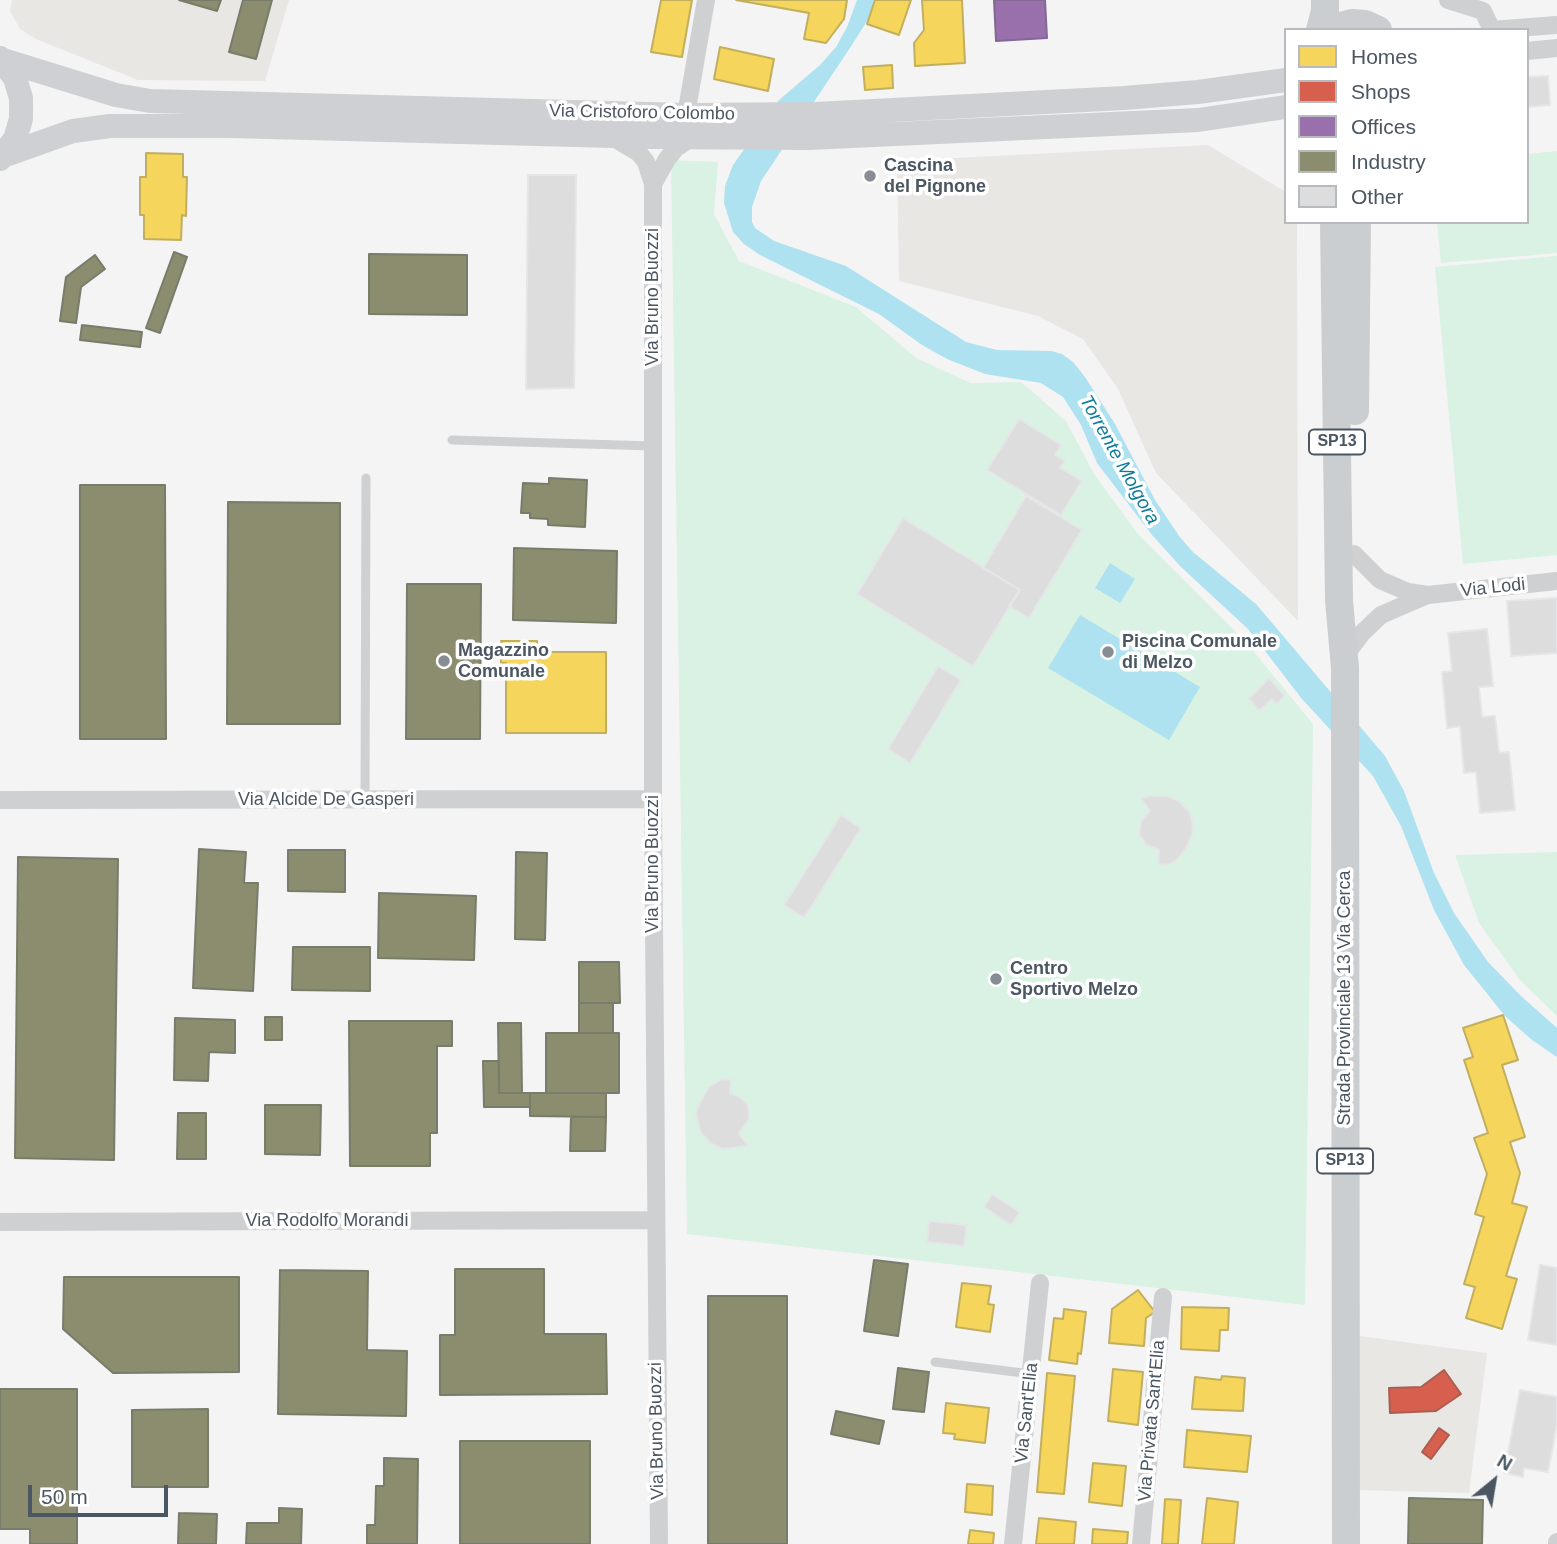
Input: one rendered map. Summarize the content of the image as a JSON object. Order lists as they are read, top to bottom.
{
  "streets": {
    "main road": ["SP13", "Strada Provinciale 13 Via Cerca"],
    "street": [
      "Via Cristoforo Colombo",
      "Via Bruno Buozzi",
      "Via Lodi",
      "Via Alcide De Gasperi",
      "Via Rodolfo Morandi",
      "Via Sant'Elia",
      "Via Privata Sant'Elia"
    ]
  },
  "crossings": [
    ["Via Cristoforo Colombo", "Via Bruno Buozzi"],
    ["Via Bruno Buozzi", "Via Alcide De Gasperi"],
    ["Via Bruno Buozzi", "Via Rodolfo Morandi"],
    ["Via Lodi", "Strada Provinciale 13 Via Cerca"]
  ],
  "water": ["Torrente Molgora"],
  "places": [
    "Cascina del Pignone",
    "Piscina Comunale di Melzo",
    "Magazzino Comunale",
    "Centro Sportivo Melzo"
  ],
  "legend": [
    "Homes",
    "Shops",
    "Offices",
    "Industry",
    "Other"
  ],
  "scale_bar": "50 m",
  "north": "top right"
}
